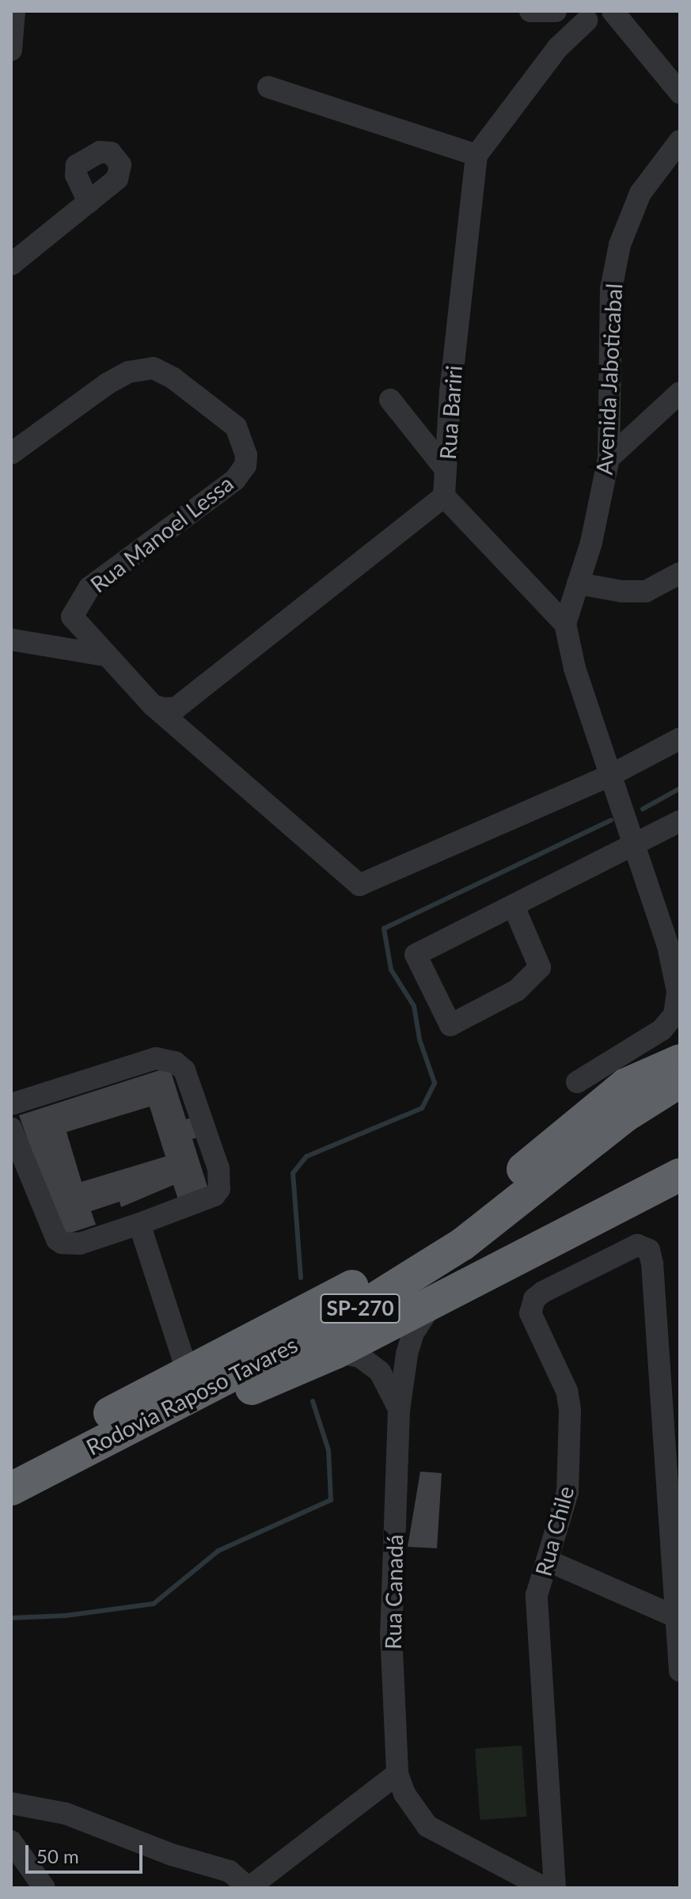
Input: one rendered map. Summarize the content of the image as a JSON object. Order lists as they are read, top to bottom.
{
  "streets": {
    "highway": ["SP-270", "Rodovia Raposo Tavares"],
    "street": [
      "Avenida Jaboticabal",
      "Rua Bariri",
      "Rua Manoel Lessa",
      "Rua Chile",
      "Rua Canadá"
    ]
  },
  "crossings": [
    ["Avenida Jaboticabal", "Rua Manoel Lessa"]
  ],
  "scale_bar": "50 m"
}
